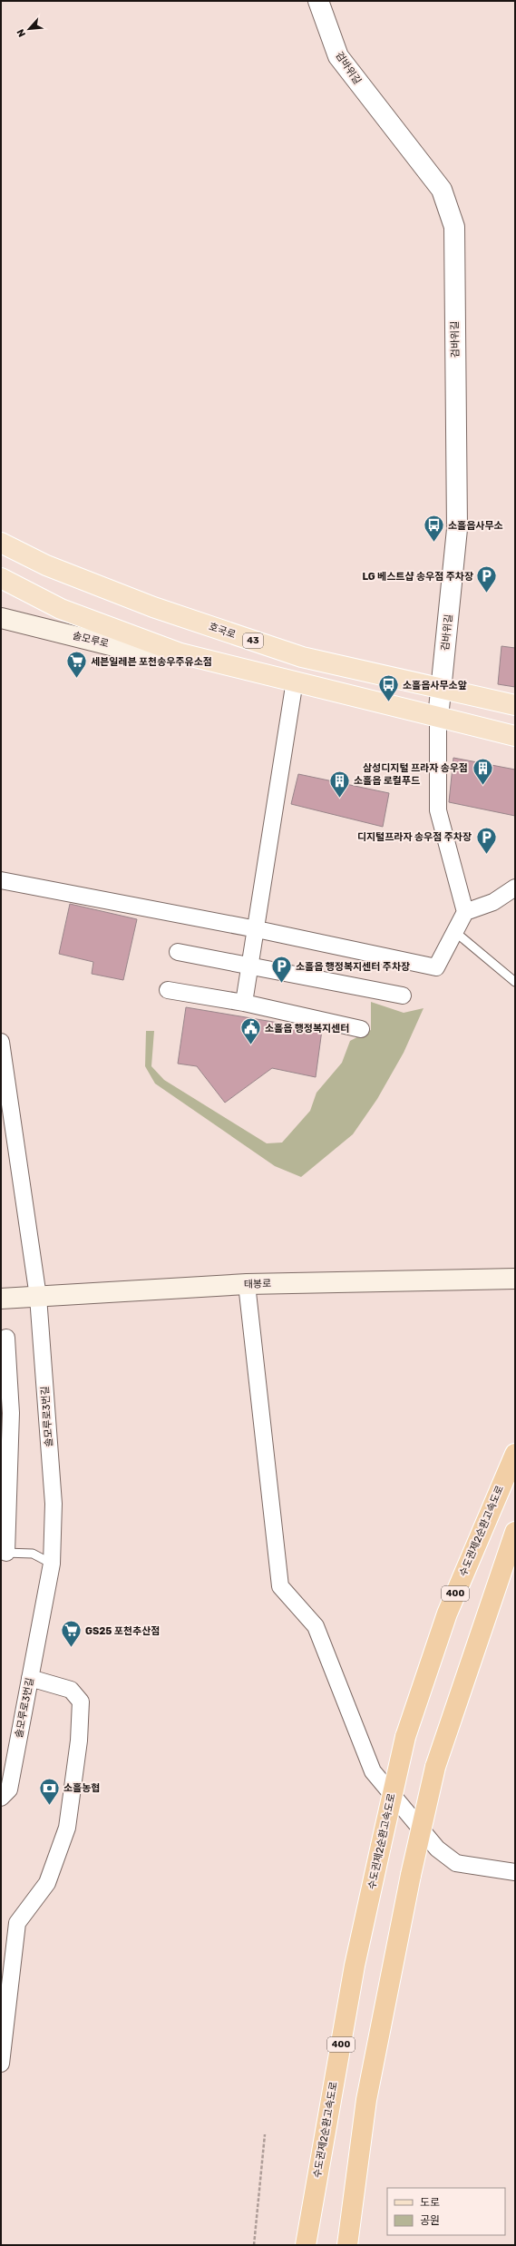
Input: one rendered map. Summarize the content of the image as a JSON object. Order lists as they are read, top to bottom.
{
  "streets": {
    "highway": ["수도권제2순환고속도로", "400"],
    "main road": [
      "호국로",
      "솔모루로",
      "43",
      "태봉로"
    ],
    "street": ["검바위길", "솔모루로3번길"]
  },
  "crossings": [
    ["검바위길", "호국로"],
    ["태봉로", "솔모루로3번길"]
  ],
  "places": {
    "bus stop": ["소흘읍사무소", "소흘읍사무소앞"],
    "parking": ["LG 베스트샵 송우점 주차장", "디지털프라자 송우점 주차장", "소흘읍 행정복지센터 주차장"],
    "supermarket": ["세븐일레븐 포천송우주유소점", "GS25 포천추산점"],
    "building": ["삼성디지털 프라자 송우점", "소흘읍 로컬푸드"],
    "public building": ["소흘읍 행정복지센터"],
    "bank": ["소흘농협"]
  },
  "legend": ["도로", "공원"],
  "north": "bottom left"
}
